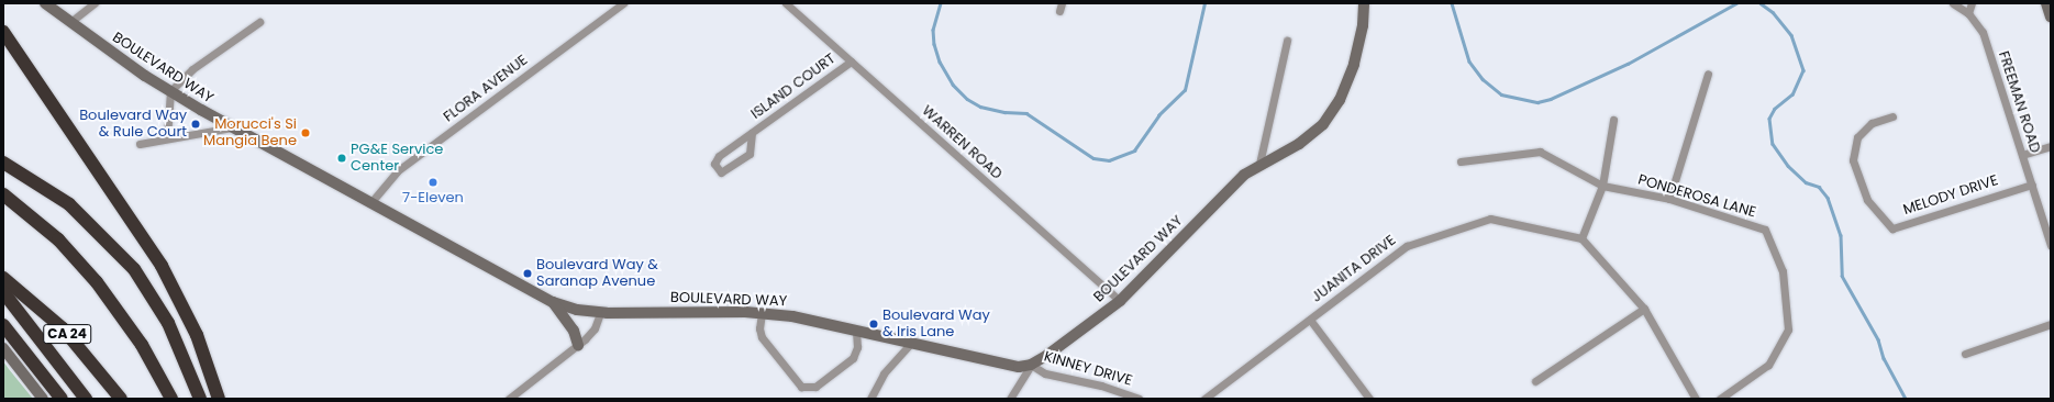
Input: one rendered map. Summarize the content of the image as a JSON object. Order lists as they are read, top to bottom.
{
  "streets": {
    "highway": ["CA 24"],
    "street": [
      "BOULEVARD WAY",
      "ISLAND COURT",
      "FLORA AVENUE",
      "FREEMAN ROAD",
      "WARREN ROAD",
      "MELODY DRIVE",
      "PONDEROSA LANE",
      "JUANITA DRIVE",
      "KINNEY DRIVE"
    ]
  },
  "crossings": [
    ["BOULEVARD WAY", "FLORA AVENUE"],
    ["BOULEVARD WAY", "WARREN ROAD"],
    ["BOULEVARD WAY", "KINNEY DRIVE"],
    ["ISLAND COURT", "WARREN ROAD"],
    ["FREEMAN ROAD", "MELODY DRIVE"]
  ],
  "places": [
    "Boulevard Way & Rule Court",
    "Morucci's Si Mangia Bene",
    "PG&E Service Center",
    "7-Eleven",
    "Boulevard Way & Saranap Avenue",
    "Boulevard Way & Iris Lane"
  ]
}
